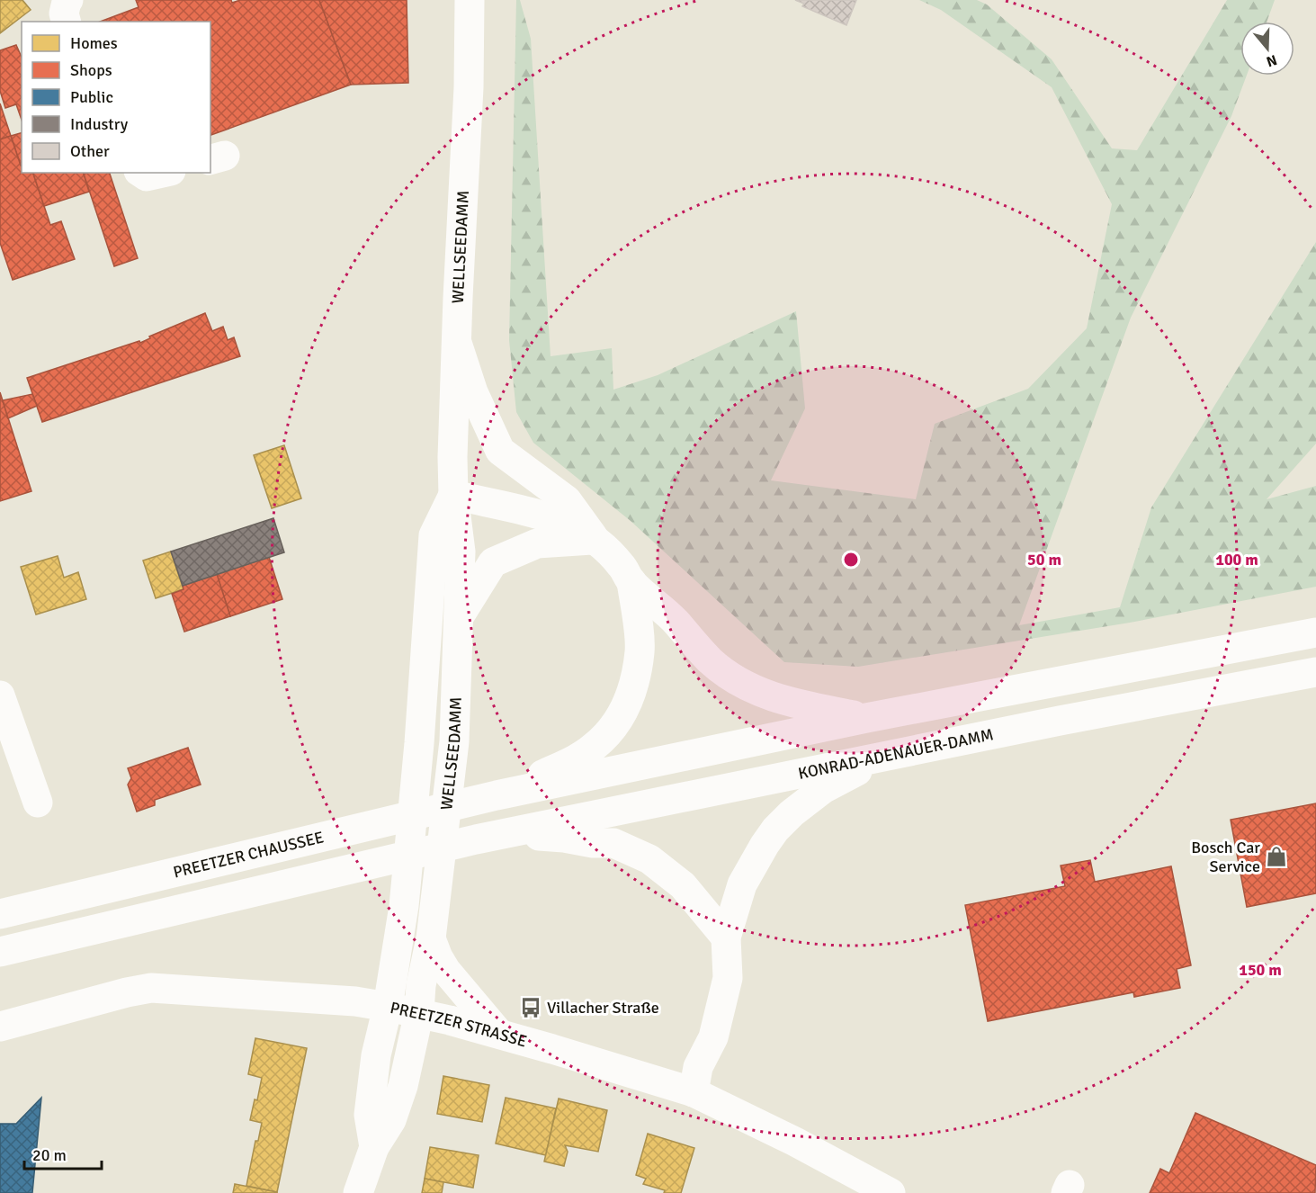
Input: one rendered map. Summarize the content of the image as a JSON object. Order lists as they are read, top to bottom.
{
  "streets": {
    "main road": [
      "WELLSEEDAMM",
      "KONRAD-ADENAUER-DAMM",
      "PREETZER CHAUSSEE",
      "PREETZER STRASSE"
    ]
  },
  "crossings": [
    ["WELLSEEDAMM", "PREETZER STRASSE"]
  ],
  "places": {
    "shop": ["Bosch Car Service"],
    "bus stop": ["Villacher Straße"]
  },
  "legend": [
    "Homes",
    "Shops",
    "Public",
    "Industry",
    "Other"
  ],
  "scale_bar": "20 m",
  "north": "bottom",
  "rings": ["50 m", "100 m", "150 m"]
}
